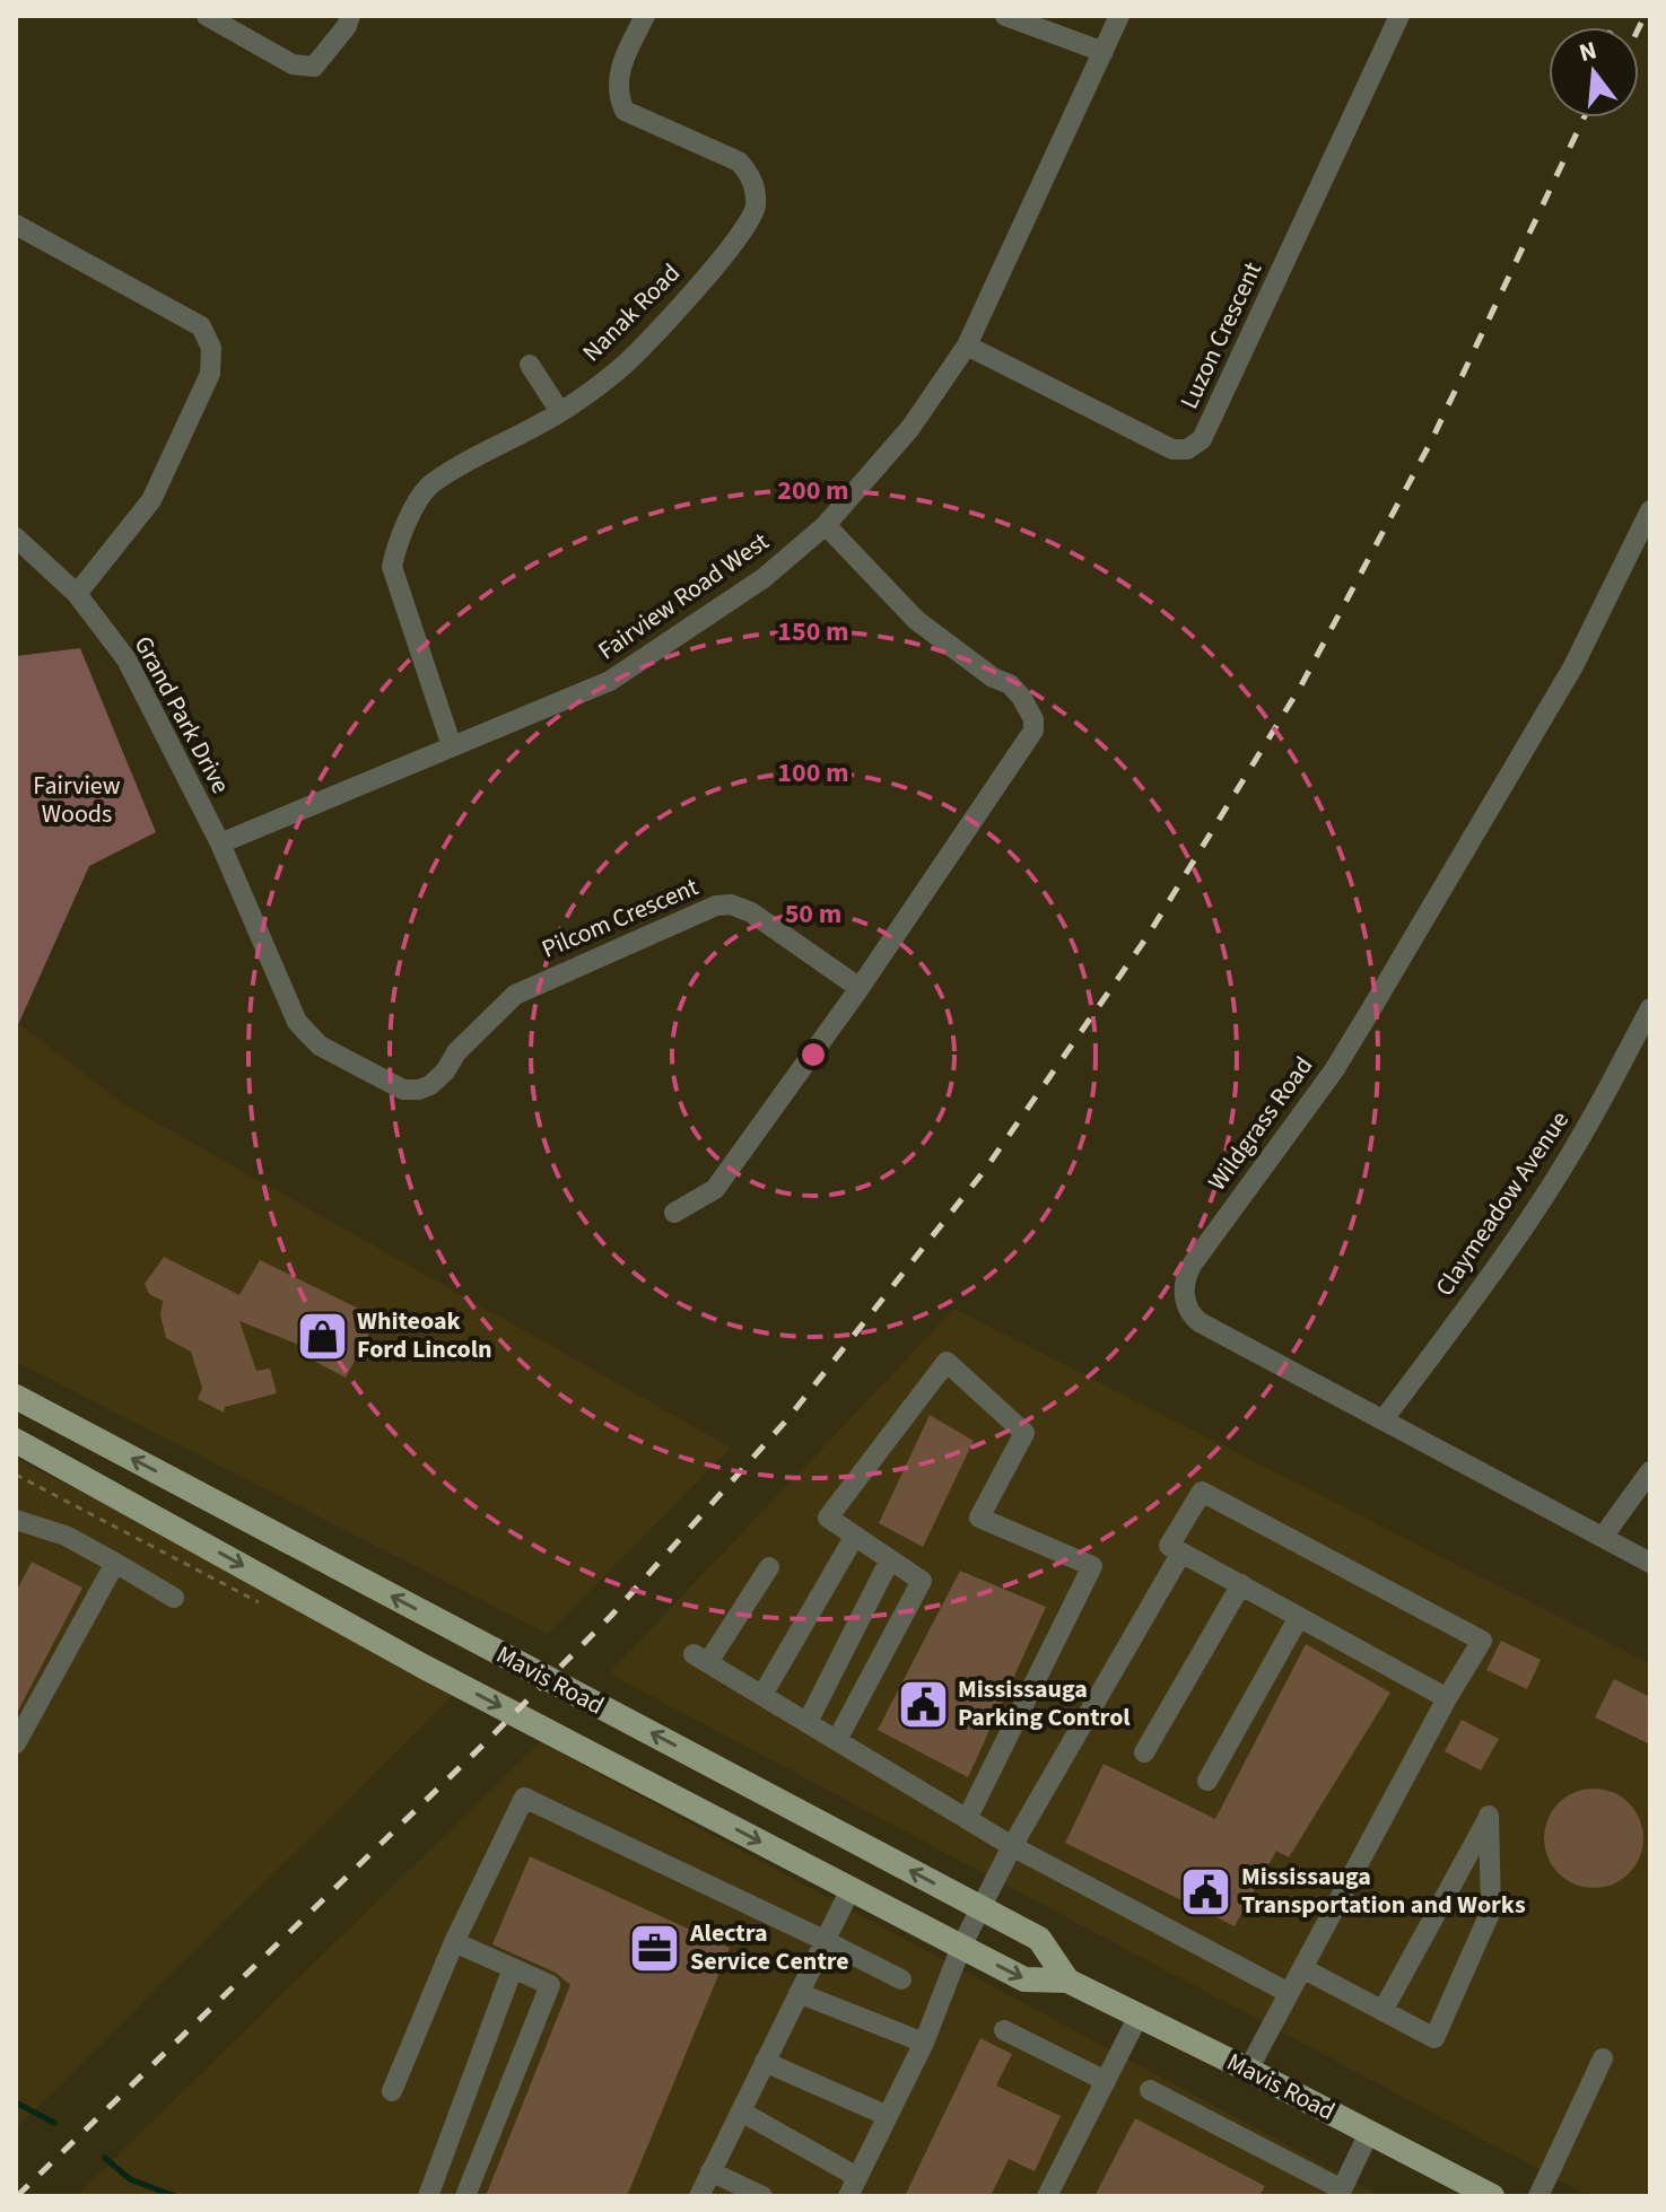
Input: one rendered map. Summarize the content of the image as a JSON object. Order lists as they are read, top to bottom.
{
  "streets": {
    "main road": ["Mavis Road"],
    "street": [
      "Nanak Road",
      "Luzon Crescent",
      "Fairview Road West",
      "Grand Park Drive",
      "Pilcom Crescent",
      "Wildgrass Road",
      "Claymeadow Avenue"
    ]
  },
  "crossings": [
    ["Nanak Road", "Fairview Road West"],
    ["Luzon Crescent", "Fairview Road West"],
    ["Fairview Road West", "Grand Park Drive"],
    ["Fairview Road West", "Pilcom Crescent"],
    ["Grand Park Drive", "Pilcom Crescent"],
    ["Wildgrass Road", "Claymeadow Avenue"]
  ],
  "parks": ["Fairview Woods"],
  "places": {
    "shop": ["Whiteoak Ford Lincoln"],
    "public building": ["Mississauga Parking Control", "Mississauga Transportation and Works"],
    "office": ["Alectra Service Centre"]
  },
  "north": "top",
  "rings": [
    "200 m",
    "150 m",
    "100 m",
    "50 m"
  ]
}
